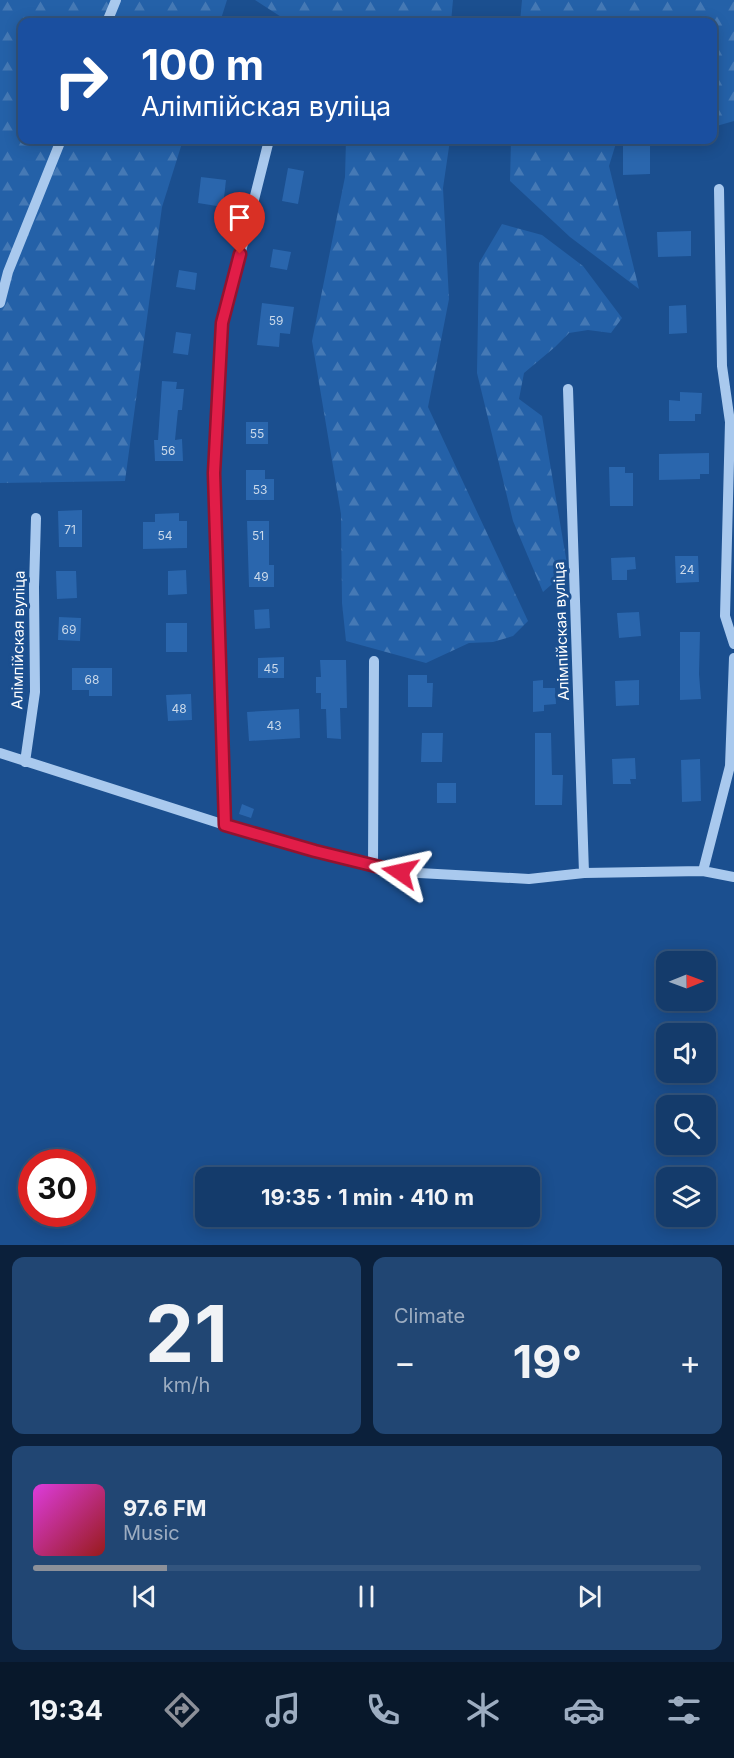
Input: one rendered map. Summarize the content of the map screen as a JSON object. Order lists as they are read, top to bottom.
{
  "streets": {
    "street": ["Алімпійская вуліца"]
  },
  "house_numbers": [
    "59",
    "55",
    "56",
    "53",
    "71",
    "54",
    "51",
    "24",
    "49",
    "69",
    "45",
    "68",
    "48",
    "43"
  ],
  "north": "right",
  "page": {
    "turn": ["100 m", "Алімпійская вуліца"],
    "limit": "30",
    "trip": "19:35 · 1 min · 410 m",
    "tile": [
      ["21", "km/h"],
      "Climate"
    ],
    "heat": ["−", "19°", "+"],
    "song": ["97.6 FM", "Music"],
    "tabs": "19:34"
  }
}
